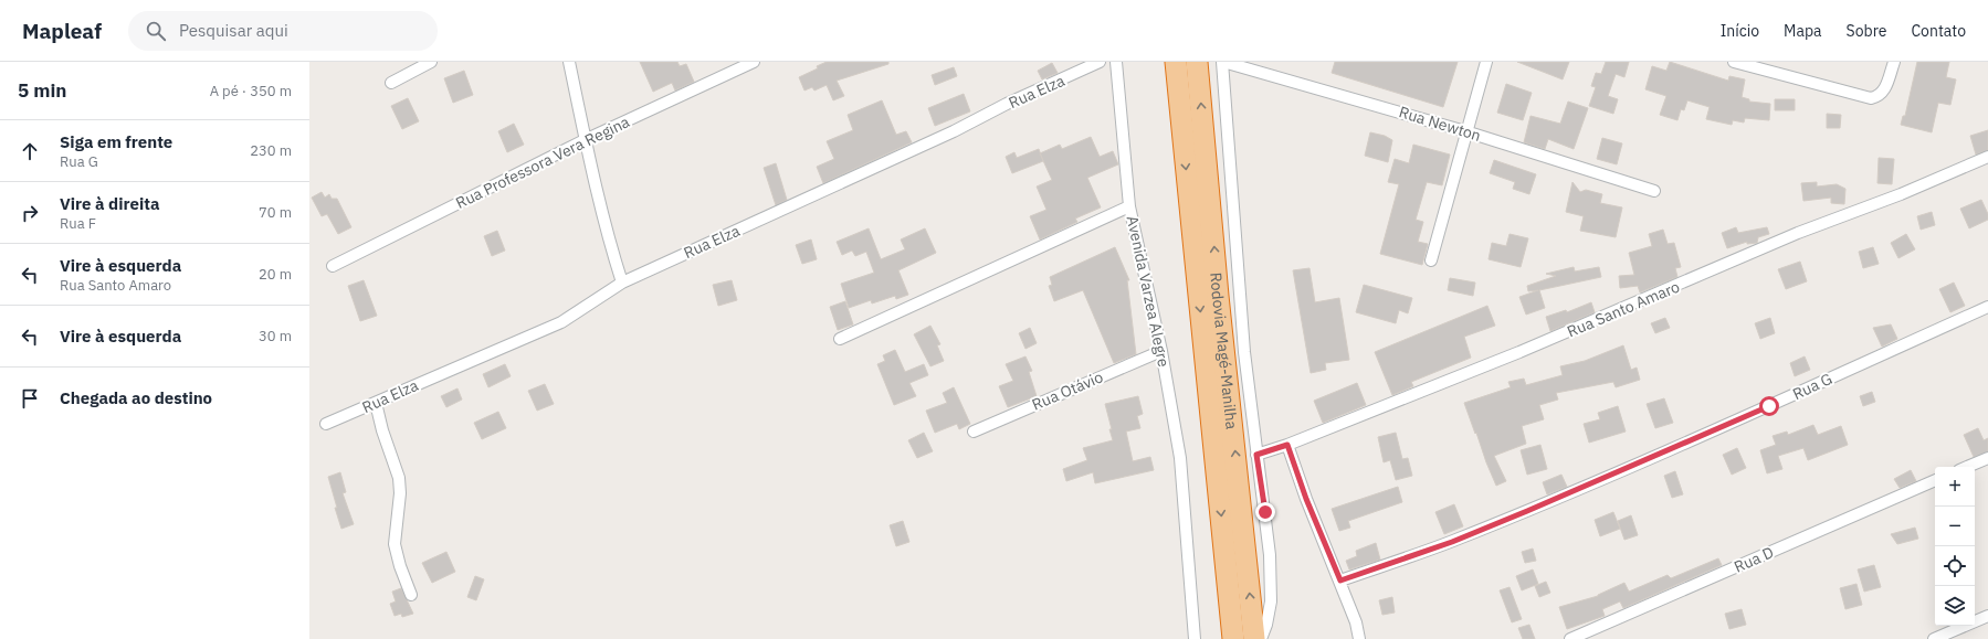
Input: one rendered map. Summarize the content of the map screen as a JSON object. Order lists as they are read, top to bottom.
{
  "streets": {
    "highway": ["Rodovia Magé-Manilha"],
    "street": [
      "Rua Elza",
      "Rua Newton",
      "Rua Professora Vera Regina",
      "Avenida Varzea Alegre",
      "Rua Santo Amaro",
      "Rua G",
      "Rua Otávio",
      "Rua D"
    ]
  },
  "crossings": [
    ["Avenida Varzea Alegre", "Rua Otávio"]
  ],
  "page": {
    "header": "Mapleaf",
    "search": "Pesquisar aqui",
    "nav": [
      "Início",
      "Mapa",
      "Sobre",
      "Contato"
    ],
    "heading": ["5 min", "A pé · 350 m"],
    "list": [
      ["Siga em frente", "Rua G", "230 m"],
      ["Vire à direita", "Rua F", "70 m"],
      ["Vire à esquerda", "Rua Santo Amaro", "20 m"],
      ["Vire à esquerda", "30 m"],
      "Chegada ao destino"
    ],
    "map_buttons": ["+", "−"]
  }
}
